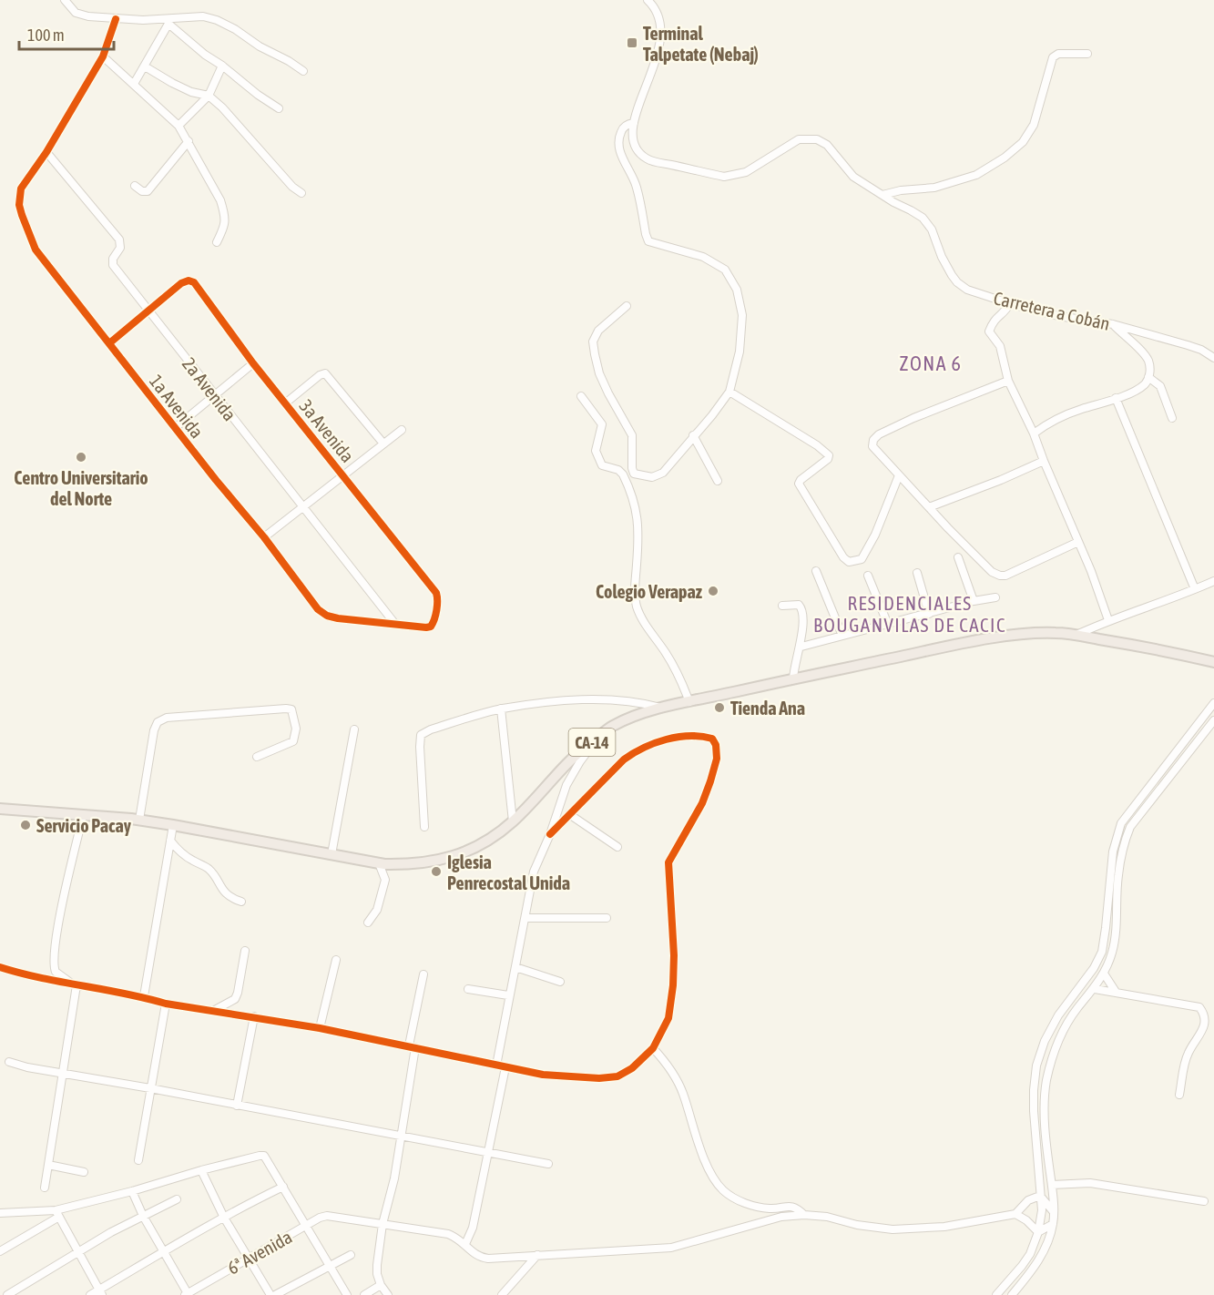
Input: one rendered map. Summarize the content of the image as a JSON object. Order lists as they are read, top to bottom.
{
  "streets": {
    "highway": ["CA-14"],
    "street": [
      "Carretera a Cobán",
      "2a Avenida",
      "1a Avenida",
      "3a Avenida",
      "6ª Avenida"
    ]
  },
  "crossings": [
    ["2a Avenida", "1a Avenida"],
    ["2a Avenida", "3a Avenida"],
    ["1a Avenida", "3a Avenida"]
  ],
  "districts": ["ZONA 6", "RESIDENCIALES BOUGANVILAS DE CACIC"],
  "places": {
    "transit": ["Terminal Talpetate (Nebaj)"],
    "other": [
      "Centro Universitario del Norte",
      "Colegio Verapaz",
      "Tienda Ana",
      "Servicio Pacay",
      "Iglesia Penrecostal Unida"
    ]
  },
  "scale_bar": "100 m"
}
